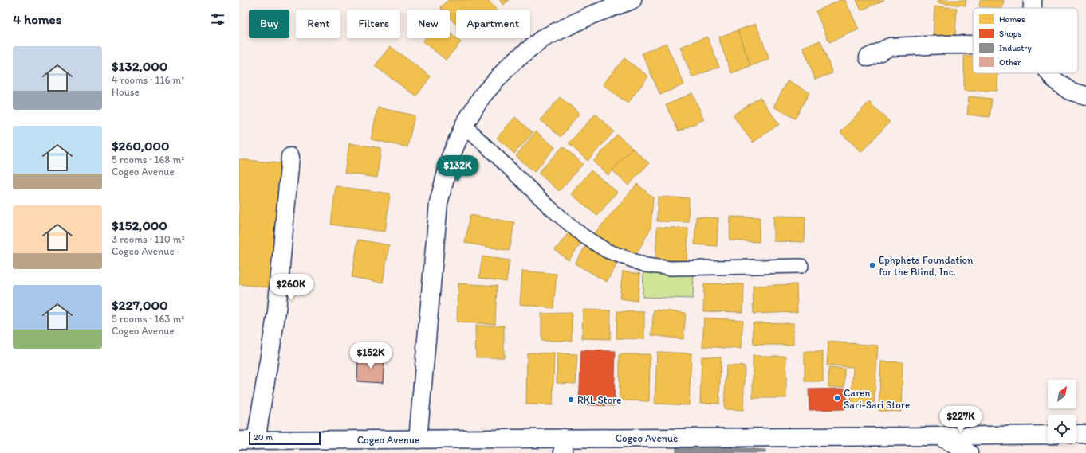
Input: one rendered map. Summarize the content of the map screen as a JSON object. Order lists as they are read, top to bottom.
{
  "streets": {
    "street": ["Cogeo Avenue"]
  },
  "places": ["Ephpheta Foundation for the Blind, Inc.", "Caren Sari-Sari Store", "RKL Store"],
  "legend": [
    "Homes",
    "Shops",
    "Industry",
    "Other"
  ],
  "scale_bar": "20 m",
  "north": "top right",
  "page": {
    "heading": "4 homes",
    "chip": [
      "Buy",
      "Rent",
      "Filters",
      "New",
      "Apartment"
    ],
    "list": [
      {
        "name": "$132,000",
        "note": "4 rooms · 116 m² · House"
      },
      {
        "name": "$260,000",
        "note": "5 rooms · 168 m² · Cogeo Avenue"
      },
      {
        "name": "$152,000",
        "note": "3 rooms · 110 m² · Cogeo Avenue"
      },
      {
        "name": "$227,000",
        "note": "5 rooms · 163 m² · Cogeo Avenue"
      }
    ],
    "price": [
      "$132K",
      "$260K",
      "$152K",
      "$227K"
    ],
    "scale": "20 m"
  }
}
